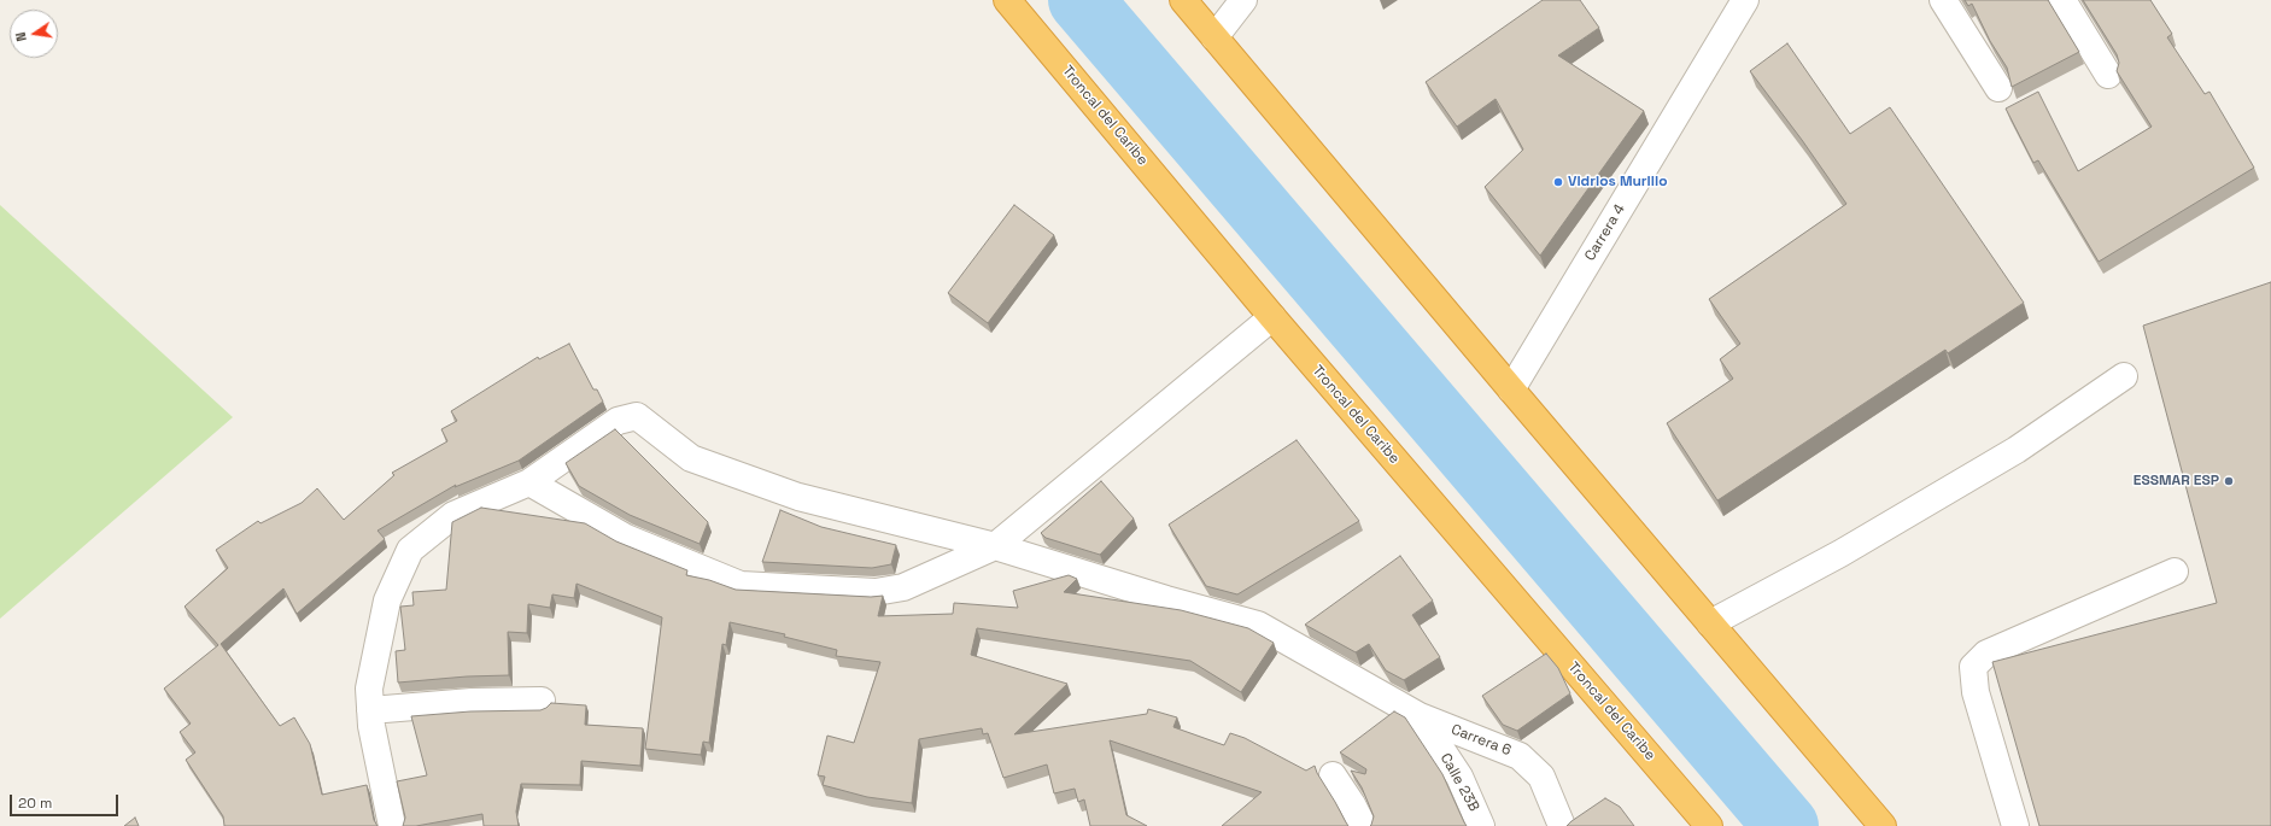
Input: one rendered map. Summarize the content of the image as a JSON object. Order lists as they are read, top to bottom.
{
  "streets": {
    "highway": ["Troncal del Caribe"],
    "street": ["Carrera 4", "Carrera 6", "Calle 23B"]
  },
  "crossings": [
    ["Carrera 6", "Calle 23B"]
  ],
  "places": ["Vidrios Murillo", "ESSMAR ESP"],
  "scale_bar": "20 m",
  "north": "left"
}
